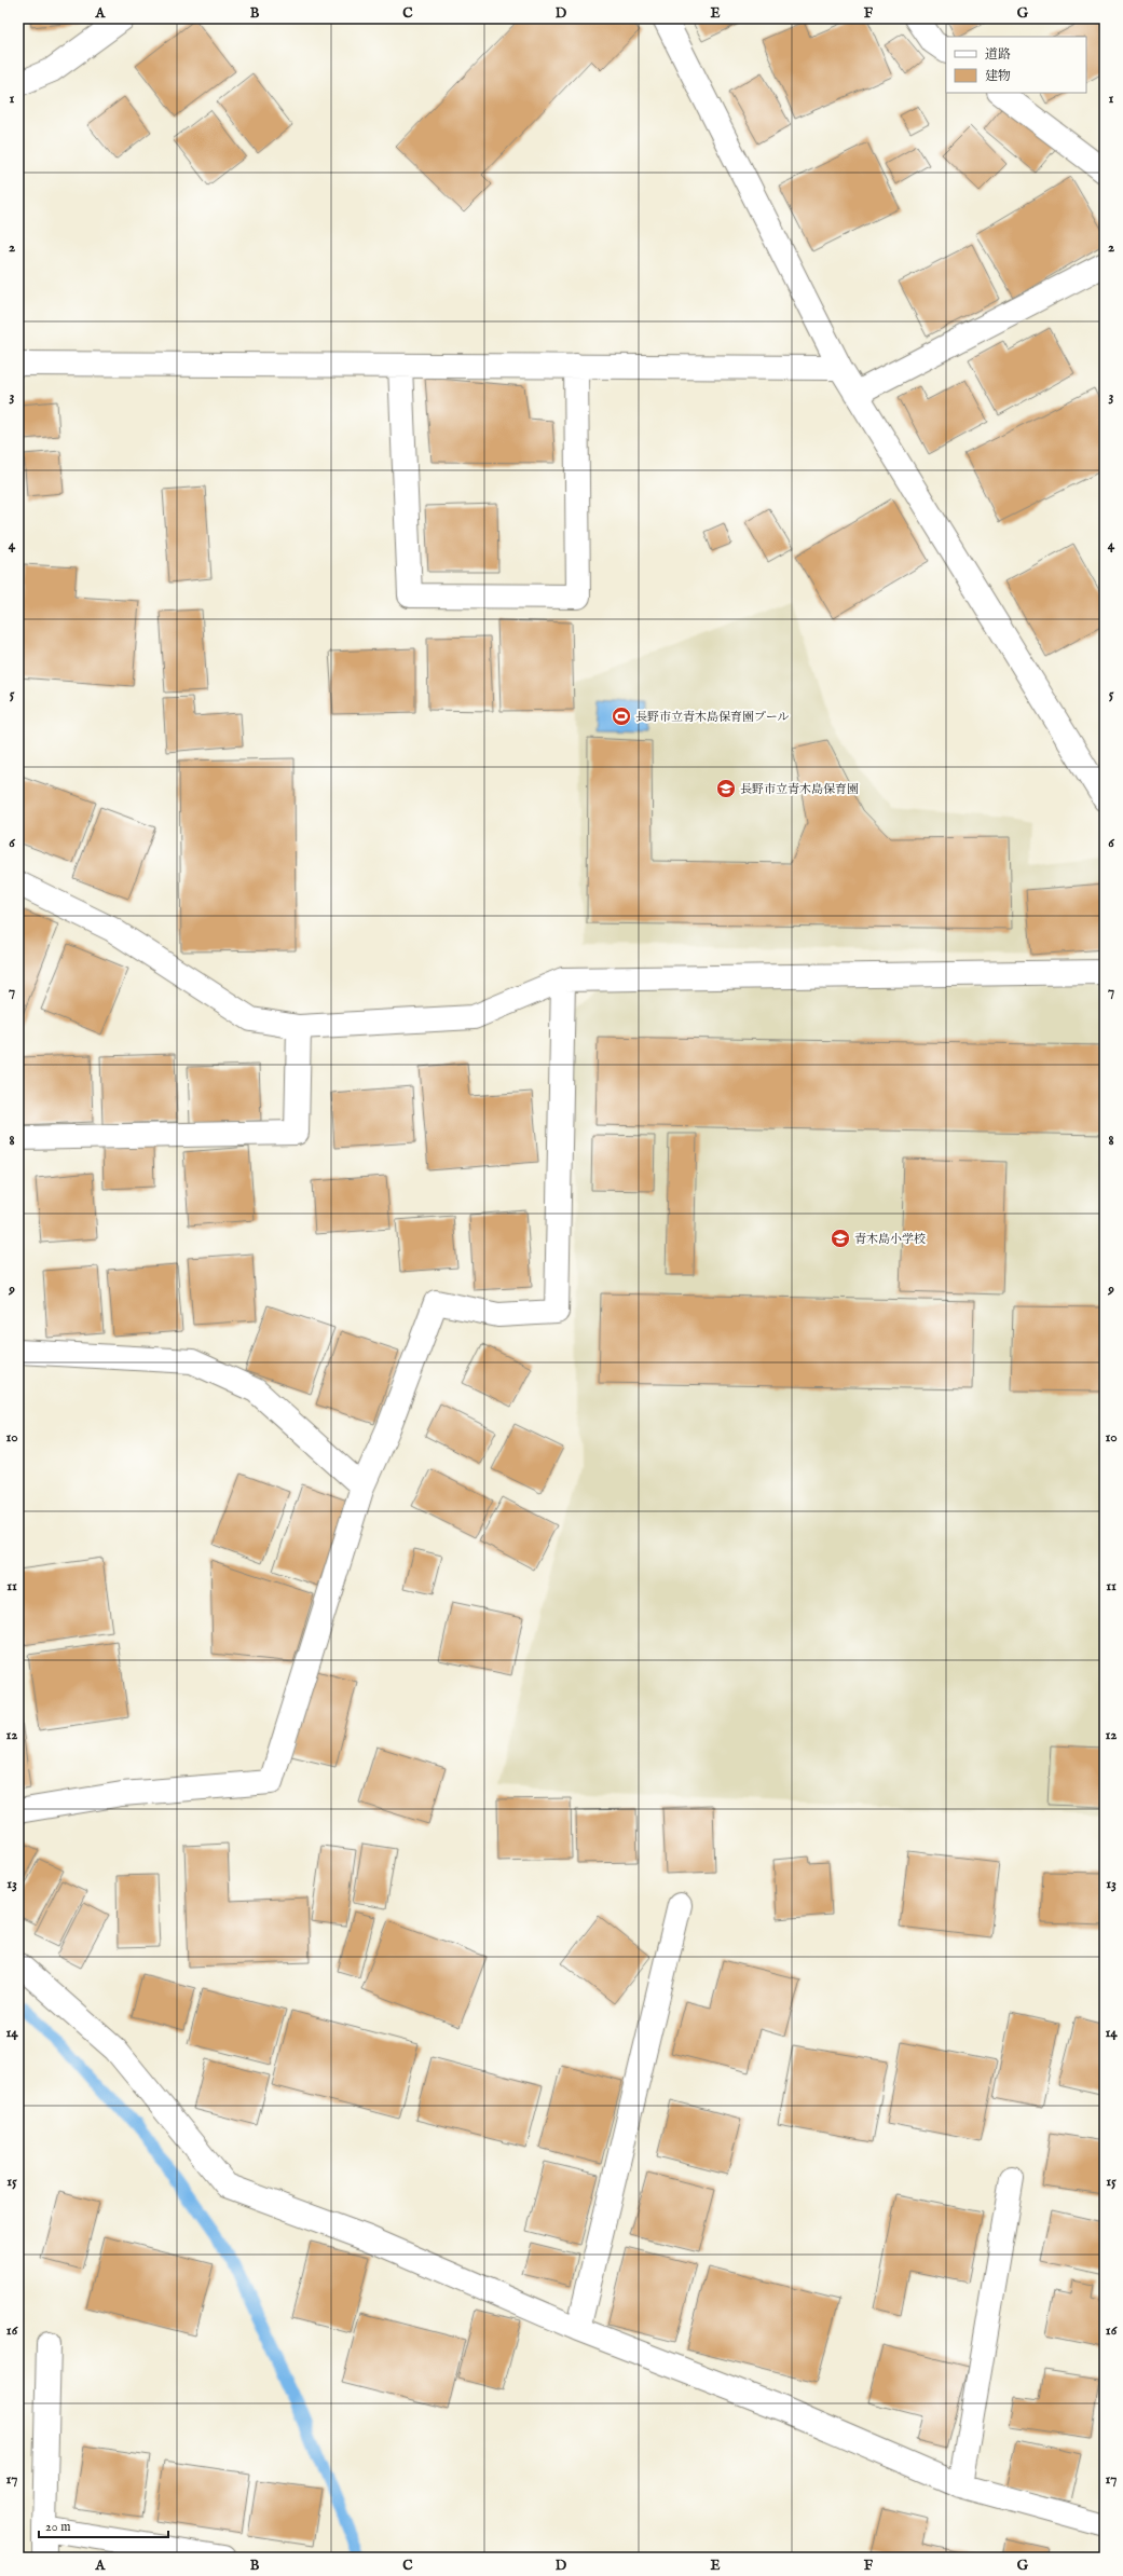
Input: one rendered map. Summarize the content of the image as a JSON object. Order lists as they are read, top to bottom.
{
  "places": {
    "sports": ["長野市立青木島保育園プール"],
    "school or university": ["長野市立青木島保育園", "青木島小学校"]
  },
  "legend": ["道路", "建物"],
  "scale_bar": "20 m",
  "grid": {
    "columns": [
      "A",
      "B",
      "C",
      "D",
      "E",
      "F",
      "G"
    ],
    "rows": [
      "1",
      "2",
      "3",
      "4",
      "5",
      "6",
      "7",
      "8",
      "9",
      "10",
      "11",
      "12",
      "13",
      "14",
      "15",
      "16",
      "17"
    ]
  }
}
